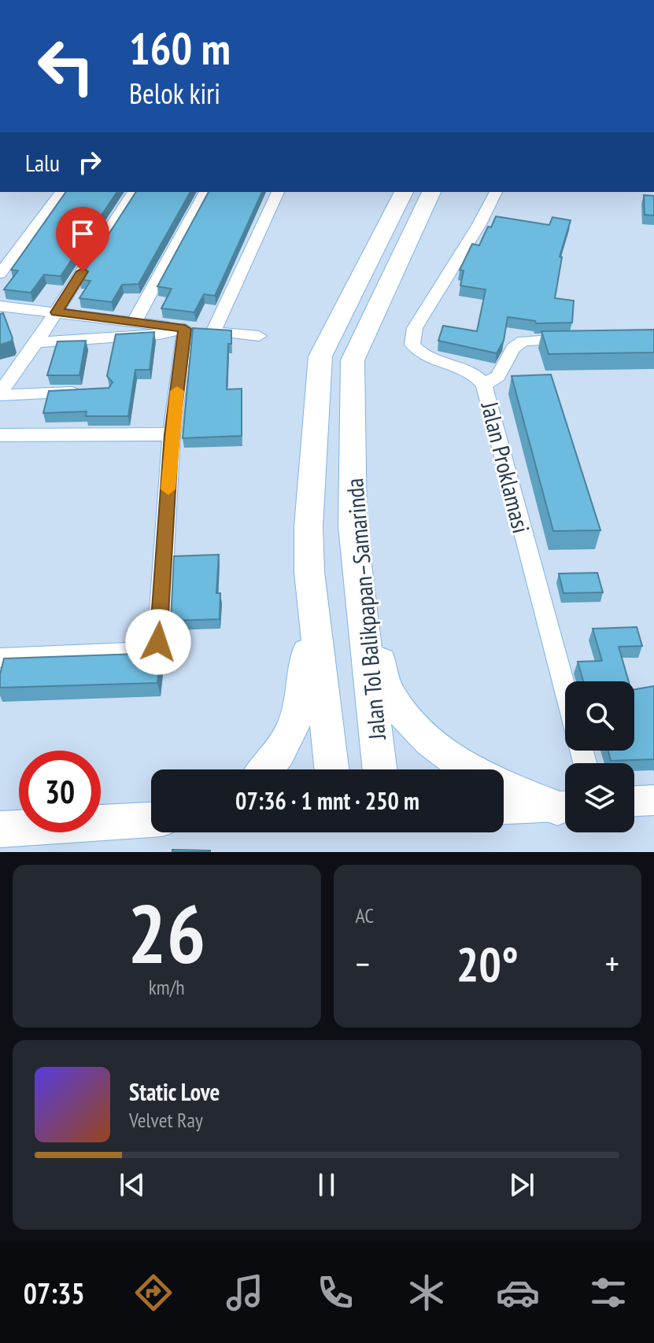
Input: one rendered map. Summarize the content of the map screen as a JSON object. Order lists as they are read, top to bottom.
{
  "streets": {
    "highway": ["Jalan Tol Balikpapan–Samarinda"],
    "street": ["Jalan Proklamasi"]
  },
  "page": {
    "turn": ["160 m", "Belok kiri"],
    "then": "Lalu",
    "limit": "30",
    "trip": "07:36 · 1 mnt · 250 m",
    "tile": [
      ["26", "km/h"],
      "AC"
    ],
    "heat": ["−", "20°", "+"],
    "song": ["Static Love", "Velvet Ray"],
    "tabs": "07:35"
  }
}
